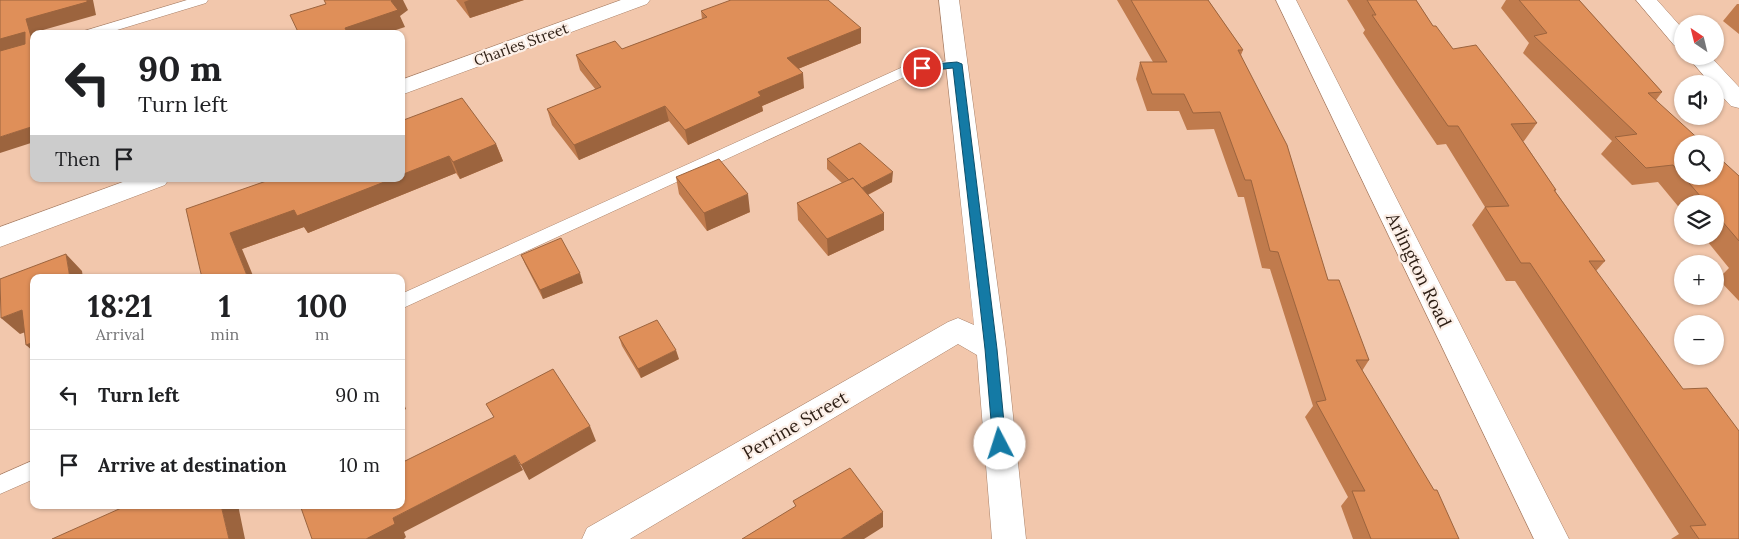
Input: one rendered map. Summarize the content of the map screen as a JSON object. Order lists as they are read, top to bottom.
{
  "streets": {
    "street": ["Charles Street", "Arlington Road", "Perrine Street"]
  },
  "north": "top left",
  "page": {
    "map_buttons": ["+", "−"],
    "turn": ["90 m", "Turn left"],
    "then": "Then",
    "eta": [
      "18:21",
      "Arrival",
      "1",
      "min",
      "100",
      "m"
    ],
    "list": [
      {
        "name": "Turn left",
        "value": "90 m"
      },
      {
        "name": "Arrive at destination",
        "value": "10 m"
      }
    ]
  }
}
